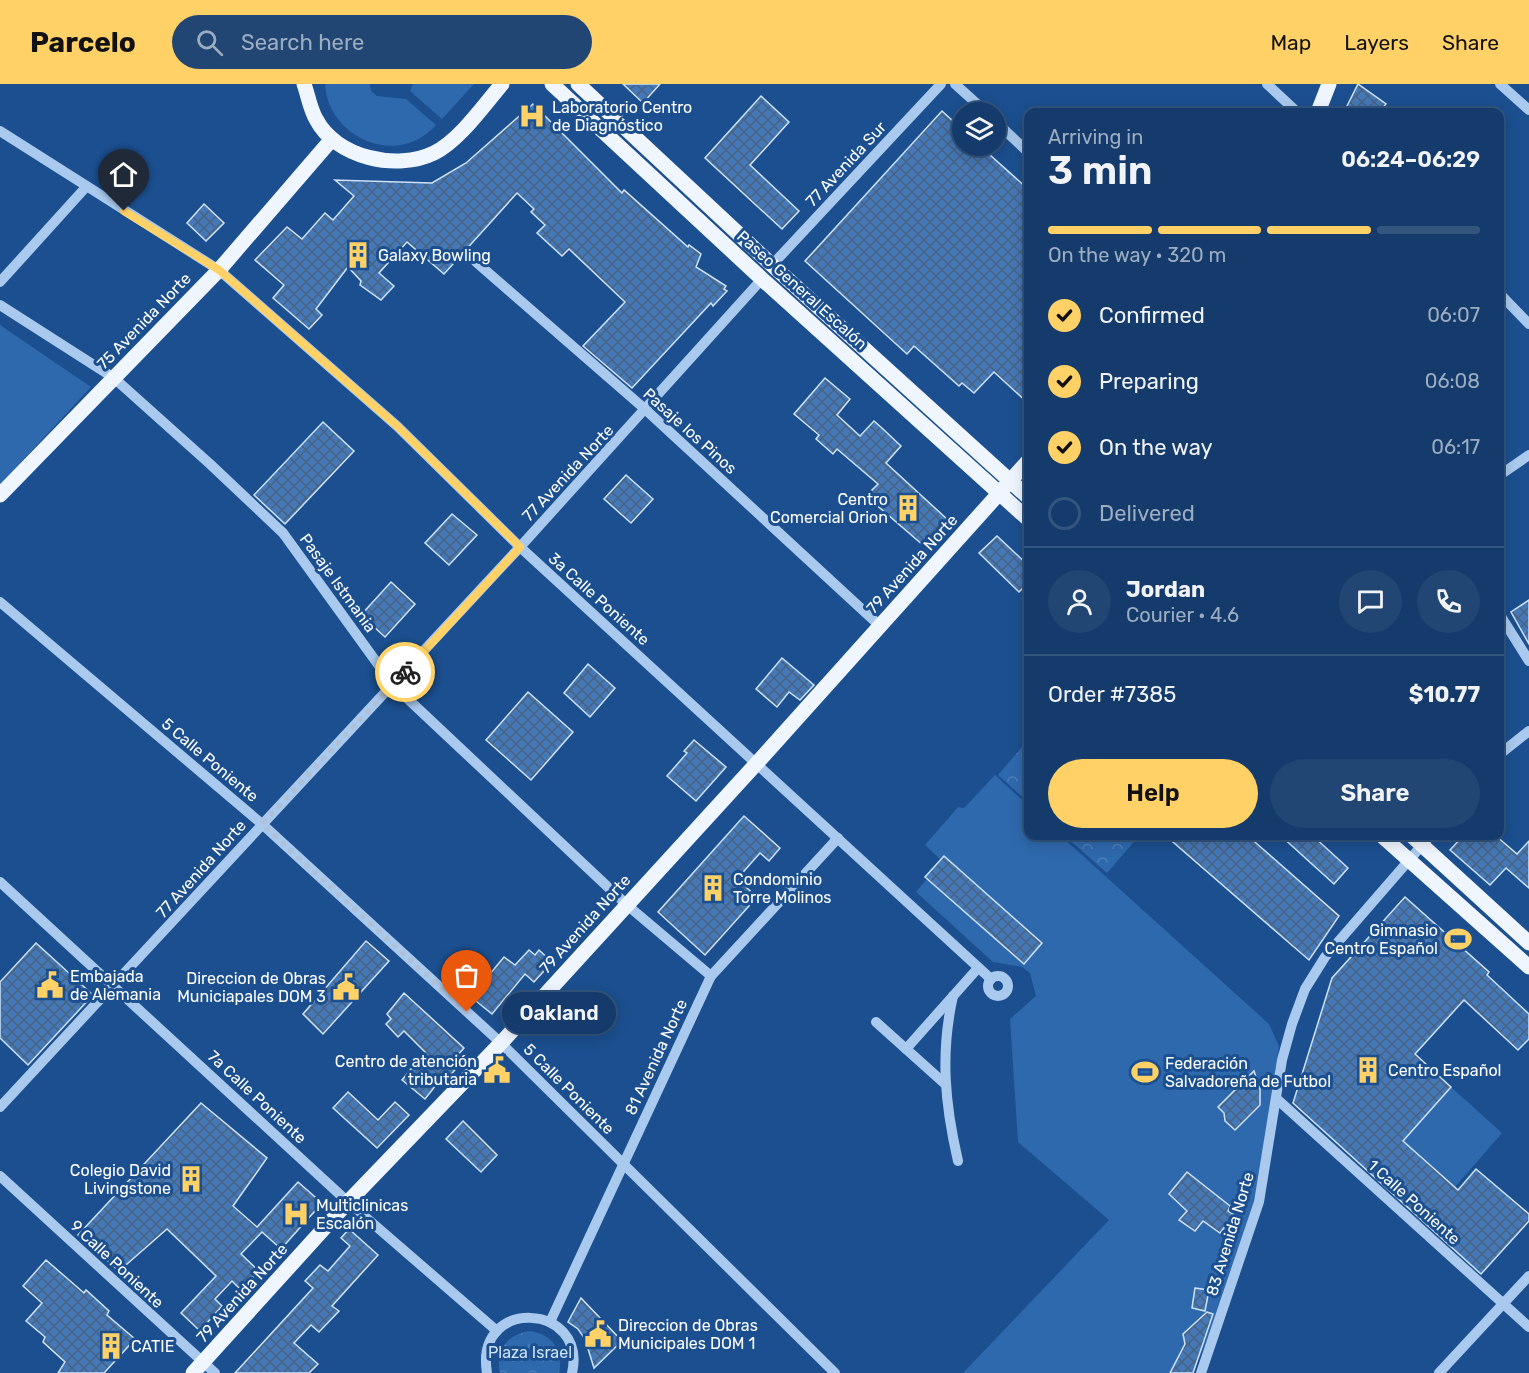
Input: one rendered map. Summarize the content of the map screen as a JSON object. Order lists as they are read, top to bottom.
{
  "streets": {
    "main road": ["Paseo General Escalón", "75 Avenida Norte", "79 Avenida Norte"],
    "street": [
      "77 Avenida Sur",
      "Pasaje los Pinos",
      "77 Avenida Norte",
      "Pasaje Istmania",
      "3a Calle Poniente",
      "5 Calle Poniente",
      "81 Avenida Norte",
      "7a Calle Poniente",
      "1 Calle Poniente",
      "83 Avenida Norte",
      "9 Calle Poniente"
    ]
  },
  "crossings": [
    ["77 Avenida Sur", "Paseo General Escalón"],
    ["Paseo General Escalón", "77 Avenida Norte"],
    ["Paseo General Escalón", "79 Avenida Norte"],
    ["75 Avenida Norte", "Pasaje Istmania"],
    ["75 Avenida Norte", "3a Calle Poniente"],
    ["Pasaje los Pinos", "77 Avenida Norte"],
    ["Pasaje los Pinos", "79 Avenida Norte"],
    ["77 Avenida Norte", "Pasaje Istmania"],
    ["77 Avenida Norte", "3a Calle Poniente"],
    ["77 Avenida Norte", "5 Calle Poniente"],
    ["77 Avenida Norte", "7a Calle Poniente"],
    ["79 Avenida Norte", "Pasaje Istmania"],
    ["79 Avenida Norte", "3a Calle Poniente"],
    ["79 Avenida Norte", "5 Calle Poniente"],
    ["79 Avenida Norte", "7a Calle Poniente"],
    ["79 Avenida Norte", "9 Calle Poniente"],
    ["Pasaje Istmania", "81 Avenida Norte"],
    ["3a Calle Poniente", "81 Avenida Norte"],
    ["5 Calle Poniente", "81 Avenida Norte"],
    ["1 Calle Poniente", "83 Avenida Norte"]
  ],
  "parks": ["Plaza Israel"],
  "places": {
    "hospital": ["Laboratorio Centro de Diagnóstico", "Multiclinicas Escalón"],
    "building": [
      "Galaxy Bowling",
      "Centro Comercial Orion",
      "Condominio Torre Molinos",
      "Centro Español",
      "Colegio David Livingstone",
      "CATIE"
    ],
    "sports": ["Gimnasio Centro Español", "Federación Salvadoreña de Futbol"],
    "public building": [
      "Embajada de Alemania",
      "Direccion de Obras Municiapales DOM 3",
      "Centro de atención tributaria",
      "Direccion de Obras Municipales DOM 1"
    ],
    "other": ["Oakland"]
  },
  "page": {
    "header": "Parcelo",
    "search": "Search here",
    "nav": ["Map", "Layers", "Share"],
    "heading": ["3 min", "Arriving in", "06:24–06:29"],
    "panel": [
      "Jordan",
      "Courier · 4.6",
      "Order #7385",
      "$10.77"
    ],
    "bar": "On the way · 320 m",
    "list": [
      ["Confirmed", "06:07"],
      ["Preparing", "06:08"],
      ["On the way", "06:17"],
      "Delivered"
    ],
    "buttons": ["Help", "Share"],
    "bubble": "Oakland"
  }
}
